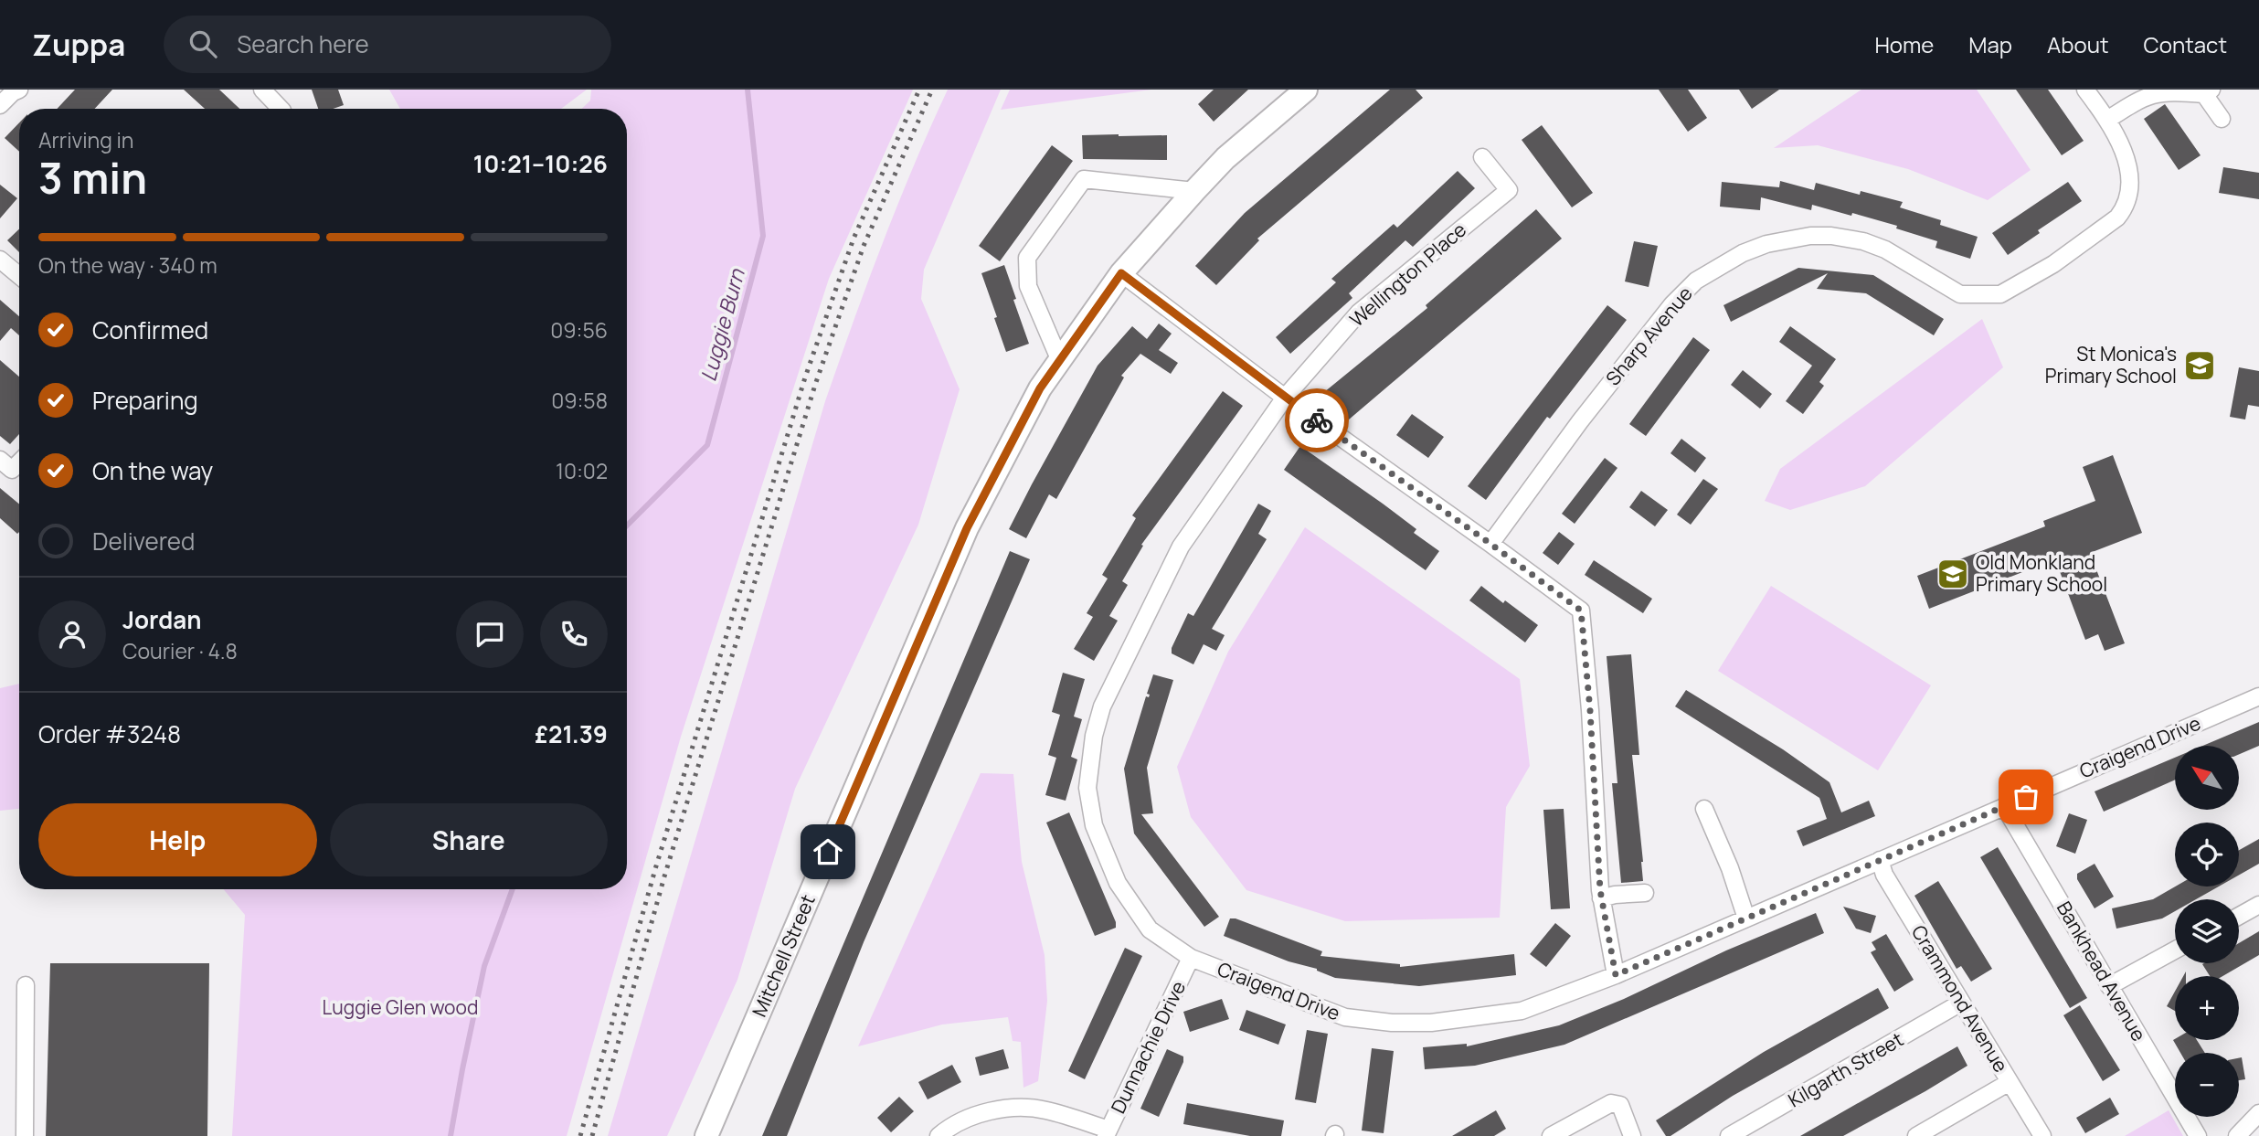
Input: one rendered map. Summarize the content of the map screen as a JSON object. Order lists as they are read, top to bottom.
{
  "streets": {
    "street": [
      "Wellington Place",
      "Sharp Avenue",
      "Craigend Drive",
      "Mitchell Street",
      "Bankhead Avenue",
      "Crammond Avenue",
      "Dunnachie Drive",
      "Kilgarth Street"
    ]
  },
  "crossings": [
    ["Wellington Place", "Craigend Drive"],
    ["Craigend Drive", "Bankhead Avenue"],
    ["Craigend Drive", "Crammond Avenue"],
    ["Craigend Drive", "Dunnachie Drive"],
    ["Crammond Avenue", "Kilgarth Street"]
  ],
  "water": ["Luggie Burn"],
  "parks": ["Luggie Glen wood"],
  "places": {
    "school or university": ["St Monica's Primary School", "Old Monkland Primary School"]
  },
  "north": "top left",
  "page": {
    "header": "Zuppa",
    "search": "Search here",
    "nav": [
      "Home",
      "Map",
      "About",
      "Contact"
    ],
    "heading": ["3 min", "Arriving in", "10:21–10:26"],
    "panel": [
      "Jordan",
      "Courier · 4.8",
      "Order #3248",
      "£21.39"
    ],
    "bar": "On the way · 340 m",
    "list": [
      ["Confirmed", "09:56"],
      ["Preparing", "09:58"],
      ["On the way", "10:02"],
      "Delivered"
    ],
    "map_buttons": ["+", "−"],
    "buttons": ["Help", "Share"]
  }
}
